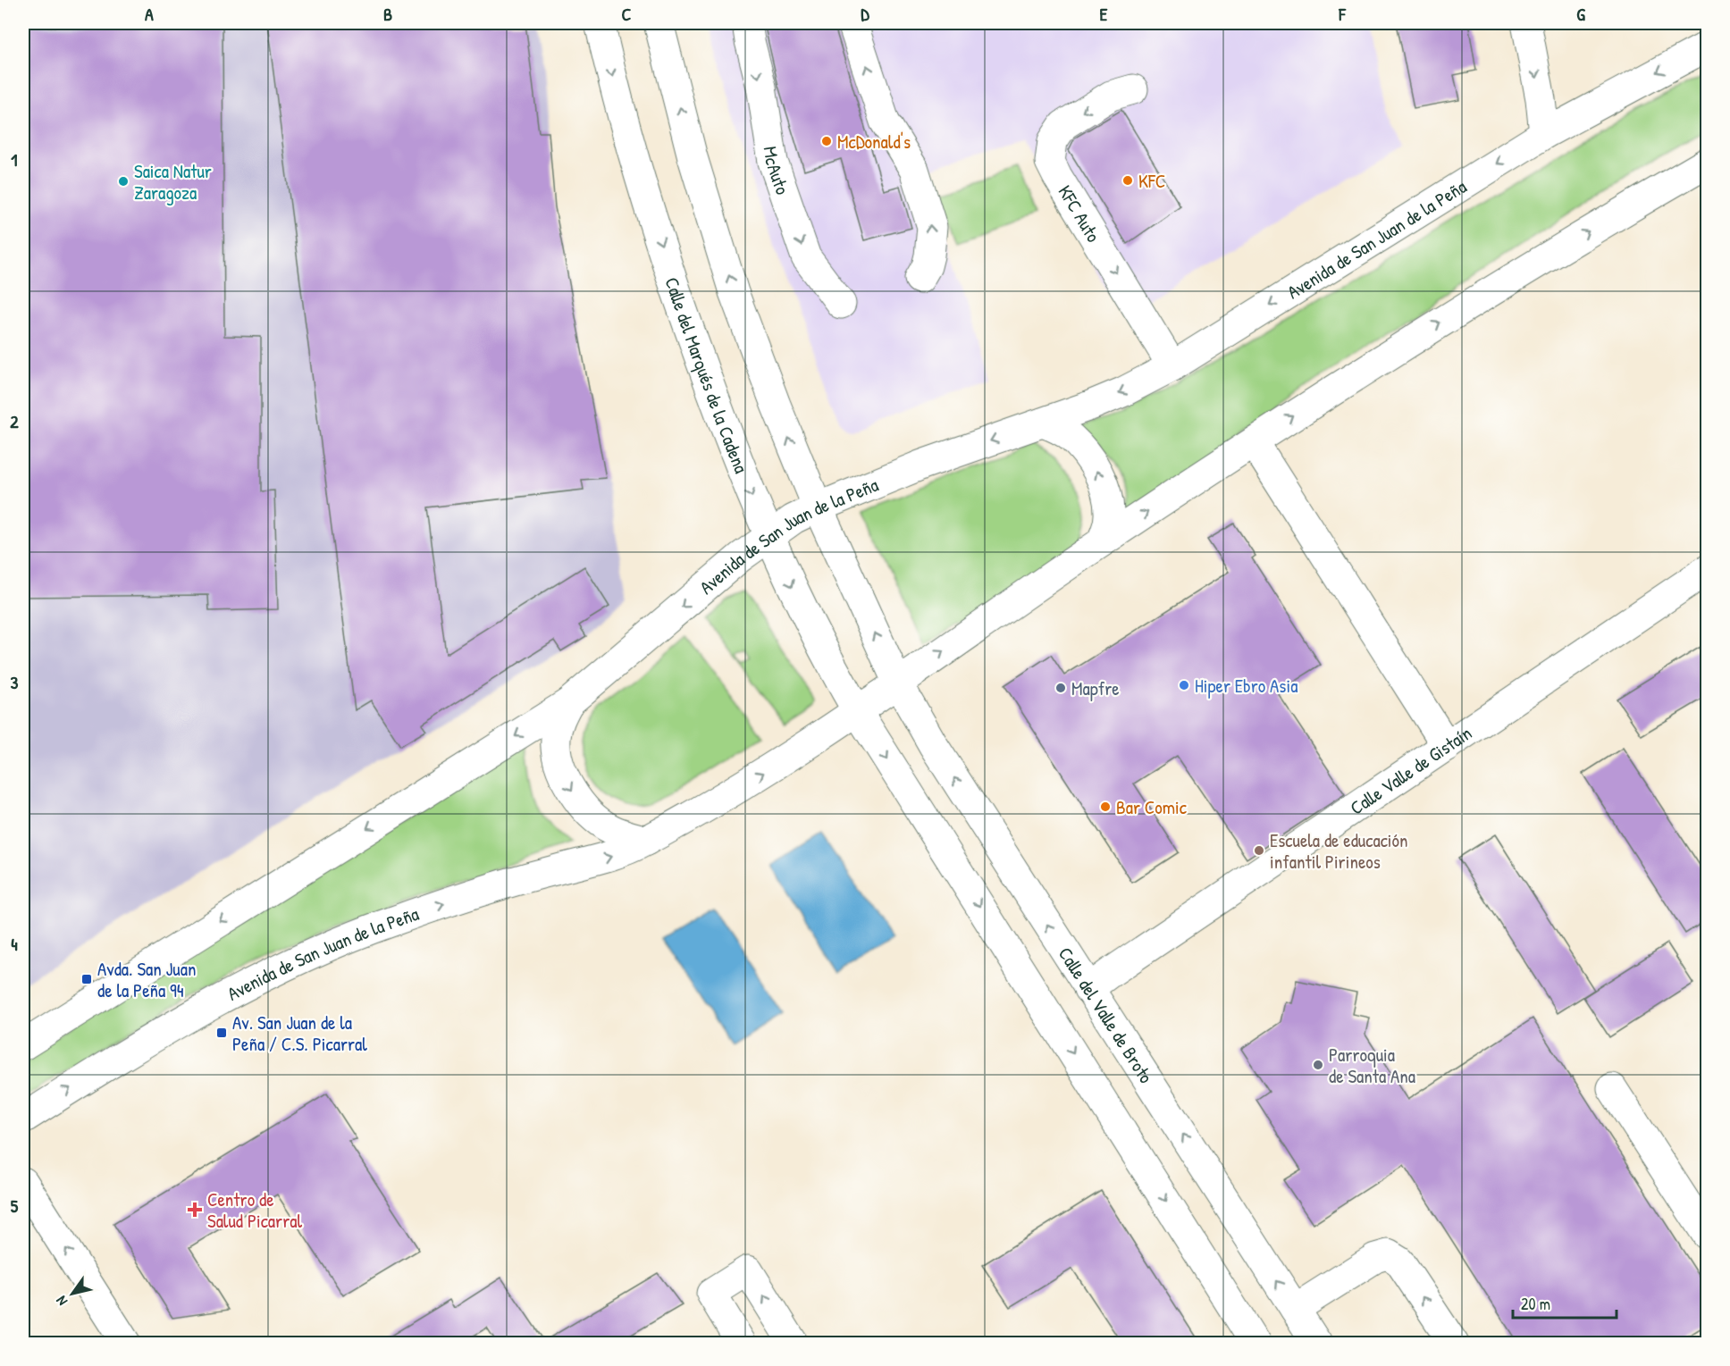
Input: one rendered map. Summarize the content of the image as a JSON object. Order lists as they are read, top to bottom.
{
  "streets": {
    "main road": [
      "McAuto",
      "KFC Auto",
      "Avenida de San Juan de la Peña",
      "Calle del Marqués de la Cadena",
      "Calle Valle de Gistaín",
      "Calle del Valle de Broto"
    ]
  },
  "crossings": [
    ["KFC Auto", "Avenida de San Juan de la Peña"],
    ["Avenida de San Juan de la Peña", "Calle del Marqués de la Cadena"],
    ["Avenida de San Juan de la Peña", "Calle del Valle de Broto"],
    ["Calle Valle de Gistaín", "Calle del Valle de Broto"]
  ],
  "places": {
    "other": [
      "McDonald's",
      "KFC",
      "Saica Natur Zaragoza",
      "Hiper Ebro Asia",
      "Mapfre",
      "Bar Comic",
      "Escuela de educación infantil Pirineos",
      "Parroquia de Santa Ana"
    ],
    "transit": ["Avda. San Juan de la Peña 94", "Av. San Juan de la Peña / C.S. Picarral"],
    "health": ["Centro de Salud Picarral"]
  },
  "scale_bar": "20 m",
  "north": "bottom left",
  "grid": {
    "columns": [
      "A",
      "B",
      "C",
      "D",
      "E",
      "F",
      "G"
    ],
    "rows": [
      "1",
      "2",
      "3",
      "4",
      "5"
    ]
  }
}
